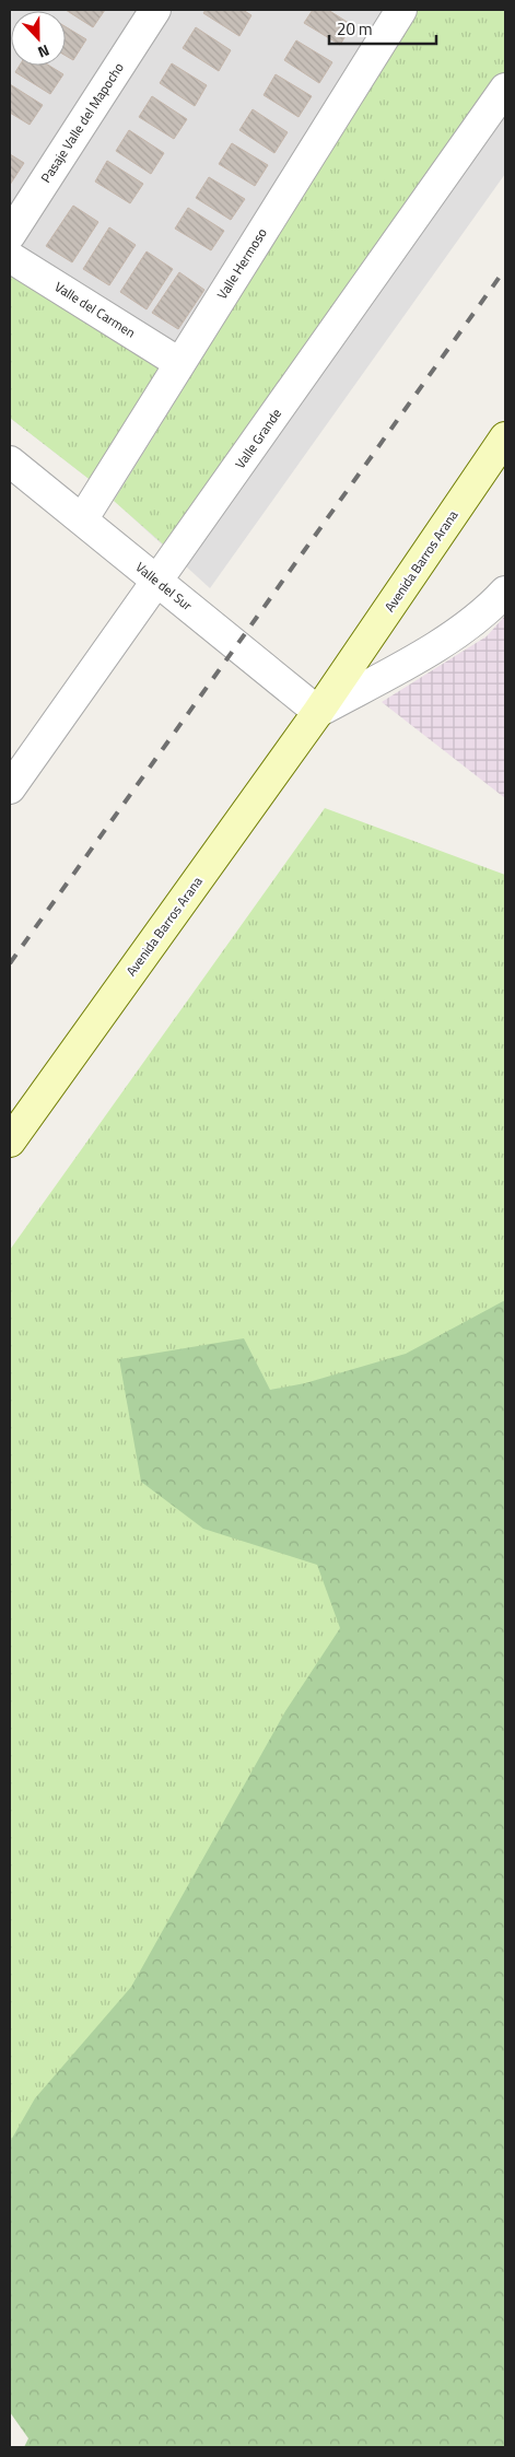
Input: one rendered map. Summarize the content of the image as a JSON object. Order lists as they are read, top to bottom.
{
  "streets": {
    "main road": ["Avenida Barros Arana"],
    "street": [
      "Pasaje Valle del Mapocho",
      "Valle Hermoso",
      "Valle del Carmen",
      "Valle Grande",
      "Valle del Sur"
    ]
  },
  "crossings": [
    ["Valle Hermoso", "Valle del Carmen"],
    ["Valle Hermoso", "Valle del Sur"],
    ["Valle Grande", "Valle del Sur"],
    ["Avenida Barros Arana", "Valle del Sur"]
  ],
  "scale_bar": "20 m",
  "north": "bottom"
}
